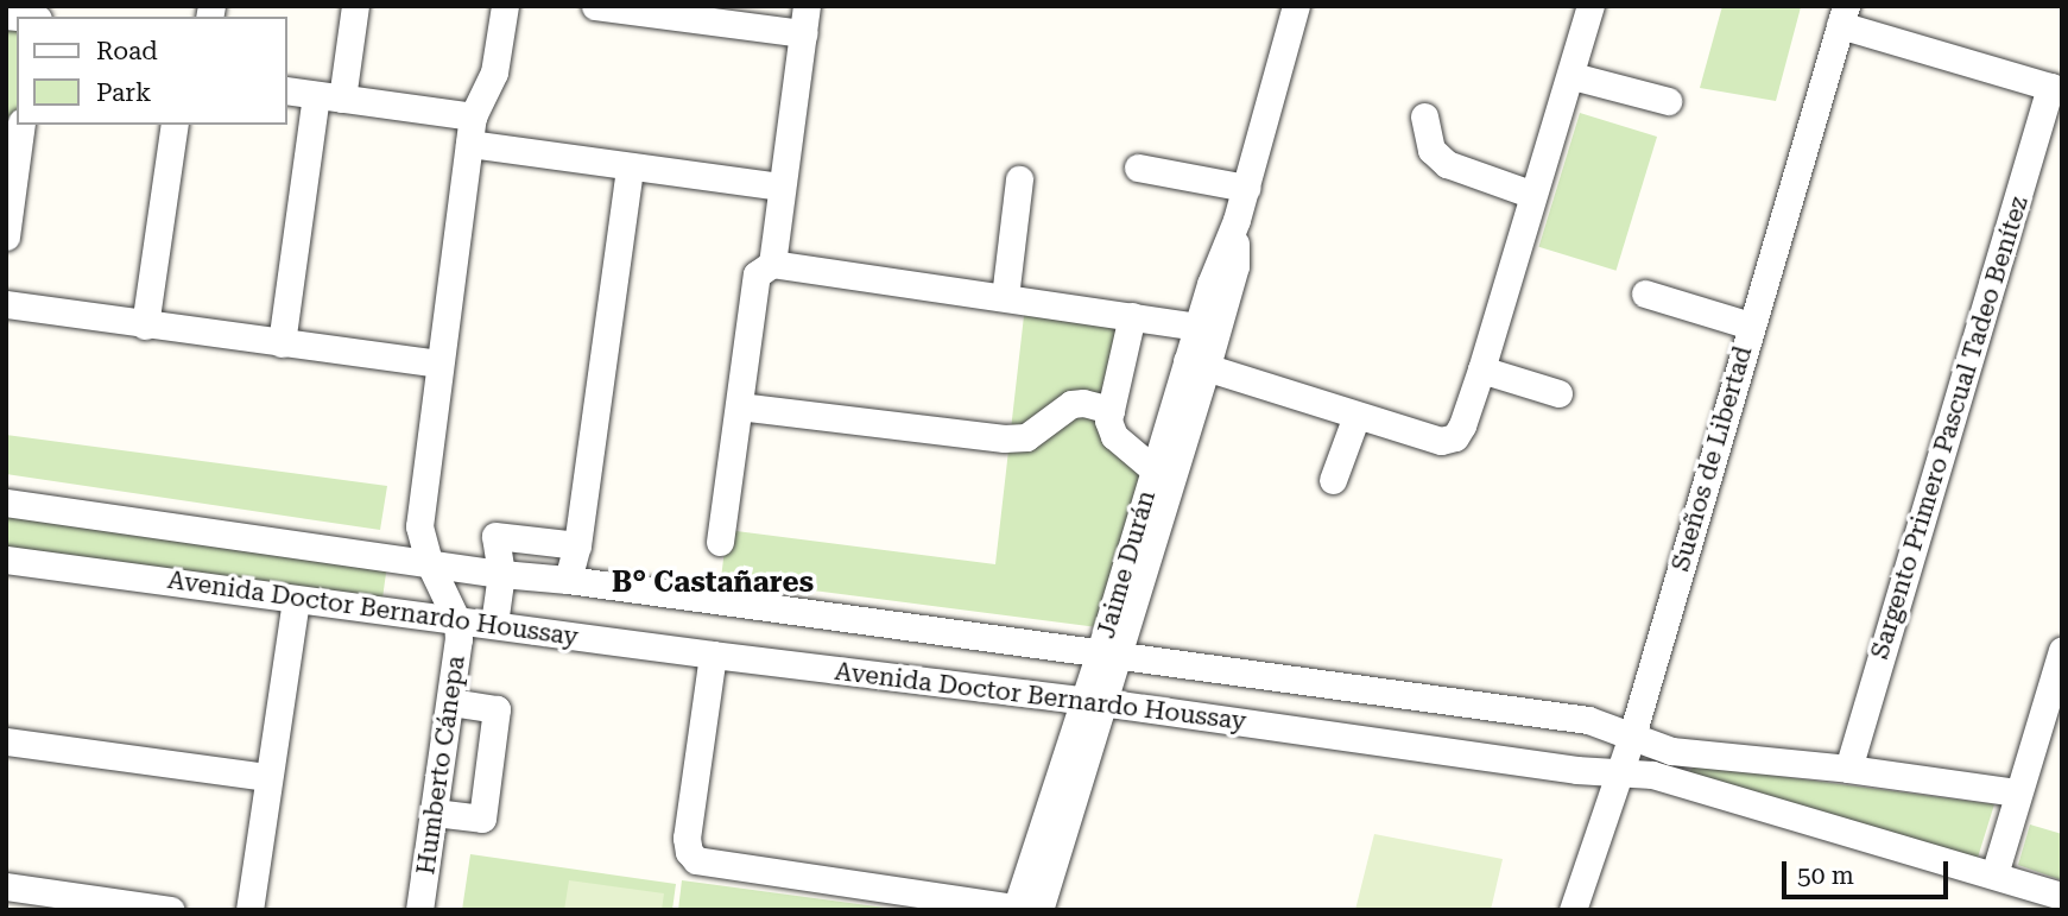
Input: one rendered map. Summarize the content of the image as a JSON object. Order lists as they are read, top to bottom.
{
  "streets": {
    "street": [
      "Sargento Primero Pascual Tadeo Benítez",
      "Sueños de Libertad",
      "Jaime Durán",
      "Avenida Doctor Bernardo Houssay",
      "Humberto Cánepa"
    ]
  },
  "crossings": [
    ["Sargento Primero Pascual Tadeo Benítez", "Avenida Doctor Bernardo Houssay"],
    ["Sueños de Libertad", "Avenida Doctor Bernardo Houssay"],
    ["Jaime Durán", "Avenida Doctor Bernardo Houssay"],
    ["Avenida Doctor Bernardo Houssay", "Humberto Cánepa"]
  ],
  "districts": ["B° Castañares"],
  "legend": ["Road", "Park"],
  "scale_bar": "50 m"
}
